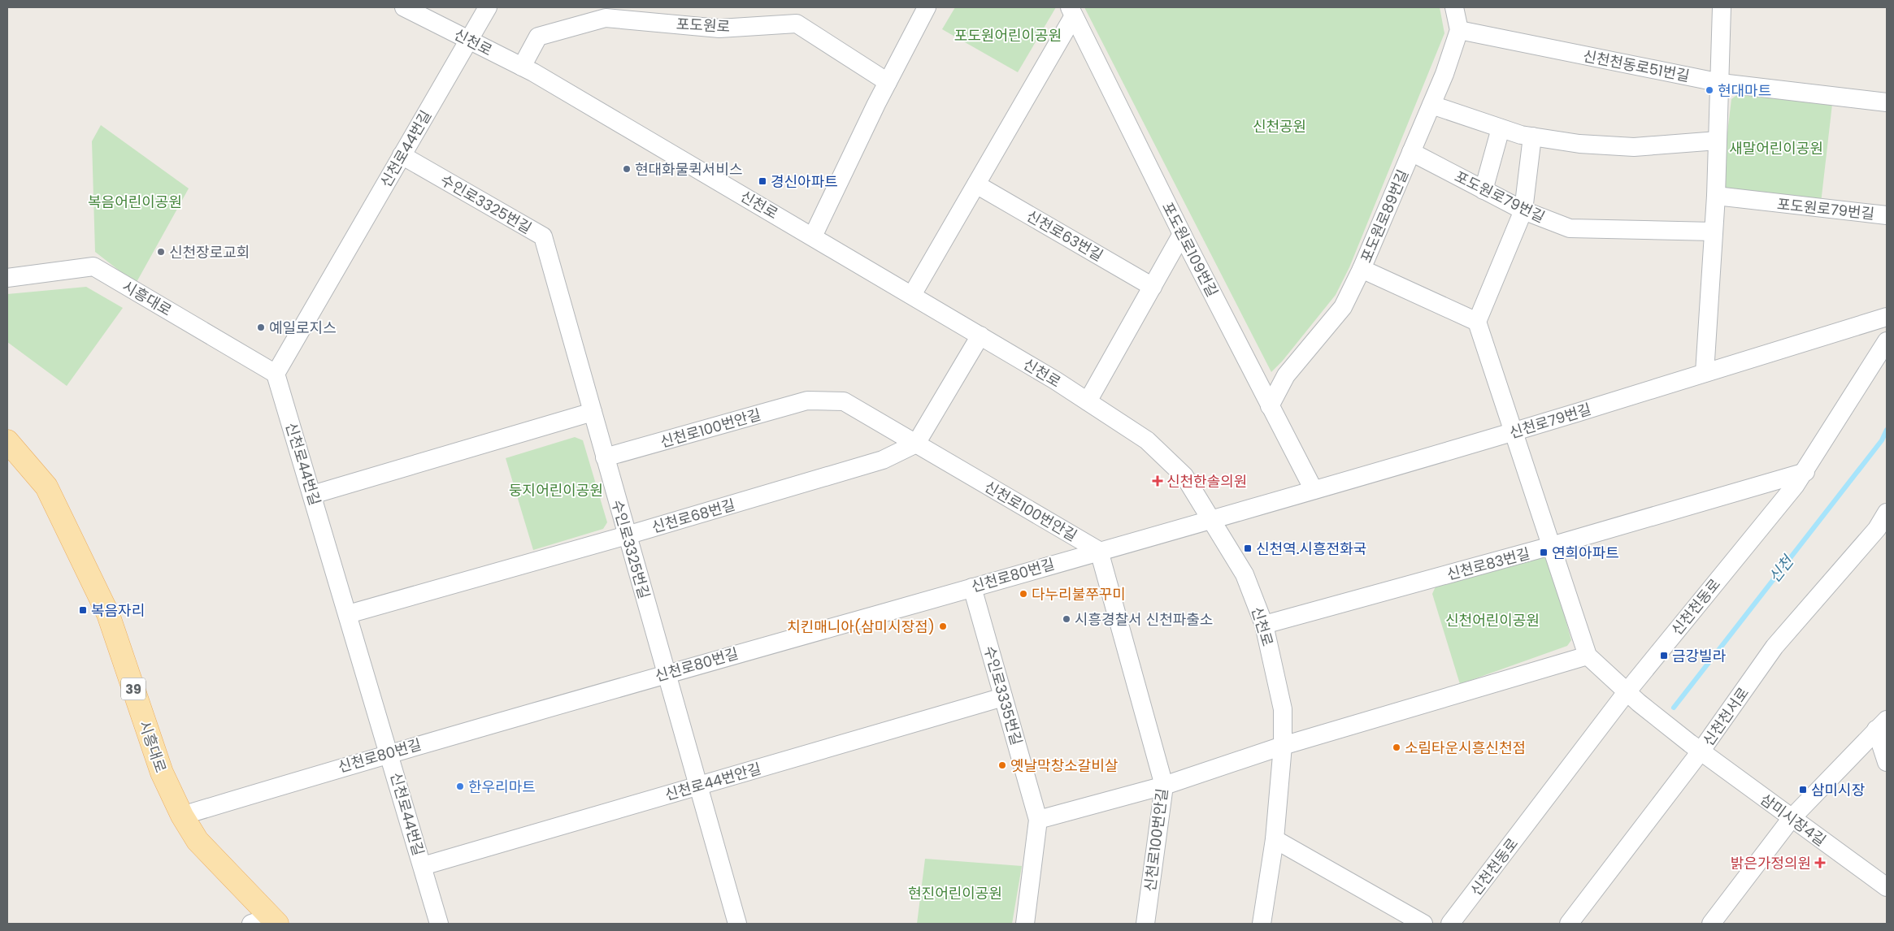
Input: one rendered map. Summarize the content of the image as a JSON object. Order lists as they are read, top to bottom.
{
  "streets": {
    "main road": ["시흥대로", "39"],
    "street": [
      "포도원로",
      "신천로",
      "신천천동로51번길",
      "신천로44번길",
      "포도원로79번길",
      "수인로3325번길",
      "포도원로89번길",
      "신천로63번길",
      "포도원로109번길",
      "신천로79번길",
      "신천로100번안길",
      "신천로68번길",
      "신천로83번길",
      "신천로80번길",
      "신천천동로",
      "수인로3335번길",
      "신천천서로",
      "신천로44번안길",
      "삼미시장4길"
    ]
  },
  "crossings": [
    ["포도원로", "신천로"],
    ["신천로", "신천로44번길"],
    ["신천로", "신천로79번길"],
    ["신천로", "신천로83번길"],
    ["신천로", "신천로80번길"],
    ["신천천동로51번길", "포도원로89번길"],
    ["신천로44번길", "수인로3325번길"],
    ["신천로44번길", "시흥대로"],
    ["신천로44번길", "신천로68번길"],
    ["신천로44번길", "신천로80번길"],
    ["신천로44번길", "신천로44번안길"],
    ["포도원로79번길", "포도원로89번길"],
    ["수인로3325번길", "신천로100번안길"],
    ["수인로3325번길", "신천로68번길"],
    ["수인로3325번길", "신천로80번길"],
    ["수인로3325번길", "신천로44번안길"],
    ["포도원로89번길", "포도원로109번길"],
    ["포도원로109번길", "신천로79번길"],
    ["시흥대로", "신천로80번길"],
    ["신천로79번길", "신천로80번길"],
    ["신천로100번안길", "신천로68번길"],
    ["신천로100번안길", "신천로80번길"],
    ["신천로83번길", "신천천동로"],
    ["신천로80번길", "수인로3335번길"],
    ["신천천동로", "삼미시장4길"],
    ["수인로3335번길", "신천로44번안길"],
    ["신천천서로", "삼미시장4길"]
  ],
  "water": ["신천"],
  "parks": [
    "포도원어린이공원",
    "신천공원",
    "새말어린이공원",
    "복음어린이공원",
    "둥지어린이공원",
    "신천어린이공원",
    "현진어린이공원"
  ],
  "places": {
    "other": [
      "현대마트",
      "현대화물퀵서비스",
      "신천장로교회",
      "예일로지스",
      "다누리불쭈꾸미",
      "시흥경찰서 신천파출소",
      "치킨매니아(삼미시장점)",
      "소림타운시흥신천점",
      "옛날막창소갈비살",
      "한우리마트"
    ],
    "transit": [
      "경신아파트",
      "신천역.시흥전화국",
      "연희아파트",
      "복음자리",
      "금강빌라",
      "삼미시장"
    ],
    "health": ["신천한솔의원", "밝은가정의원"]
  }
}
